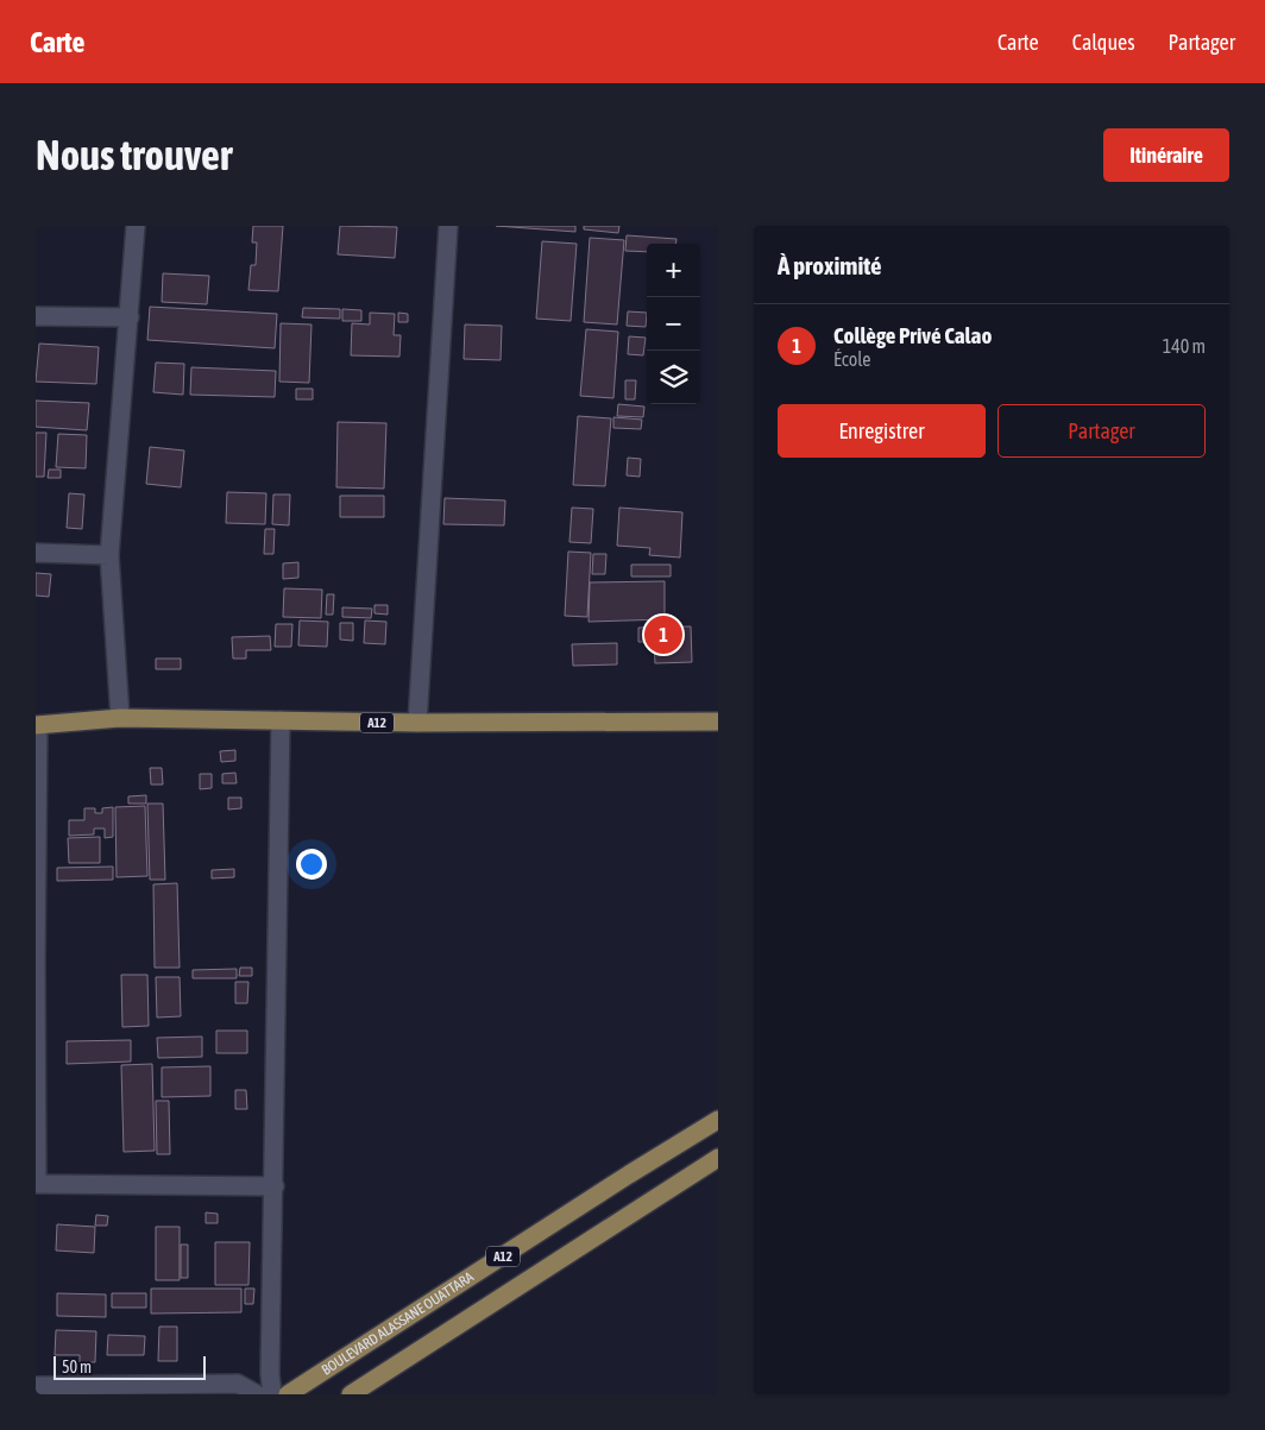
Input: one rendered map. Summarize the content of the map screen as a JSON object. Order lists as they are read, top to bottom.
{
  "streets": {
    "main road": ["A12", "BOULEVARD ALASSANE OUATTARA"]
  },
  "scale_bar": "50 m",
  "page": {
    "header": "Carte",
    "nav": ["Carte", "Calques", "Partager"],
    "buttons": [
      "Itinéraire",
      ["Enregistrer", "Partager"]
    ],
    "title": "Nous trouver",
    "heading": "À proximité",
    "map_buttons": ["+", "−"],
    "list": [
      {
        "mark": "1",
        "name": "Collège Privé Calao",
        "note": "École",
        "value": "140 m"
      }
    ],
    "pins": "1",
    "scale": "50 m"
  }
}
